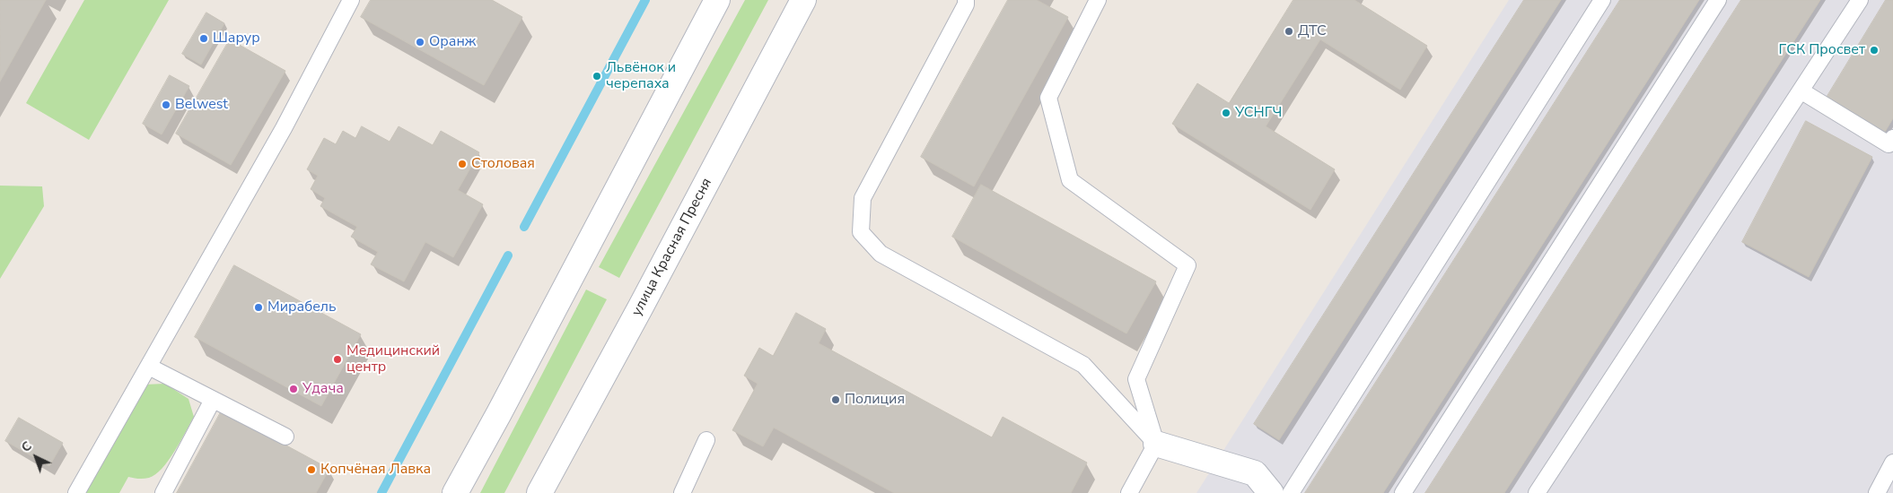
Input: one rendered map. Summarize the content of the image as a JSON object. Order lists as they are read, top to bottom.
{
  "streets": {
    "street": ["улица Красная Пресня"]
  },
  "places": [
    "ДТС",
    "Шарур",
    "Оранж",
    "ГСК Просвет",
    "Львёнок и черепаха",
    "Belwest",
    "УСНГЧ",
    "Столовая",
    "Мирабель",
    "Медицинский центр",
    "Удача",
    "Полиция",
    "Копчёная Лавка"
  ],
  "north": "top left"
}
